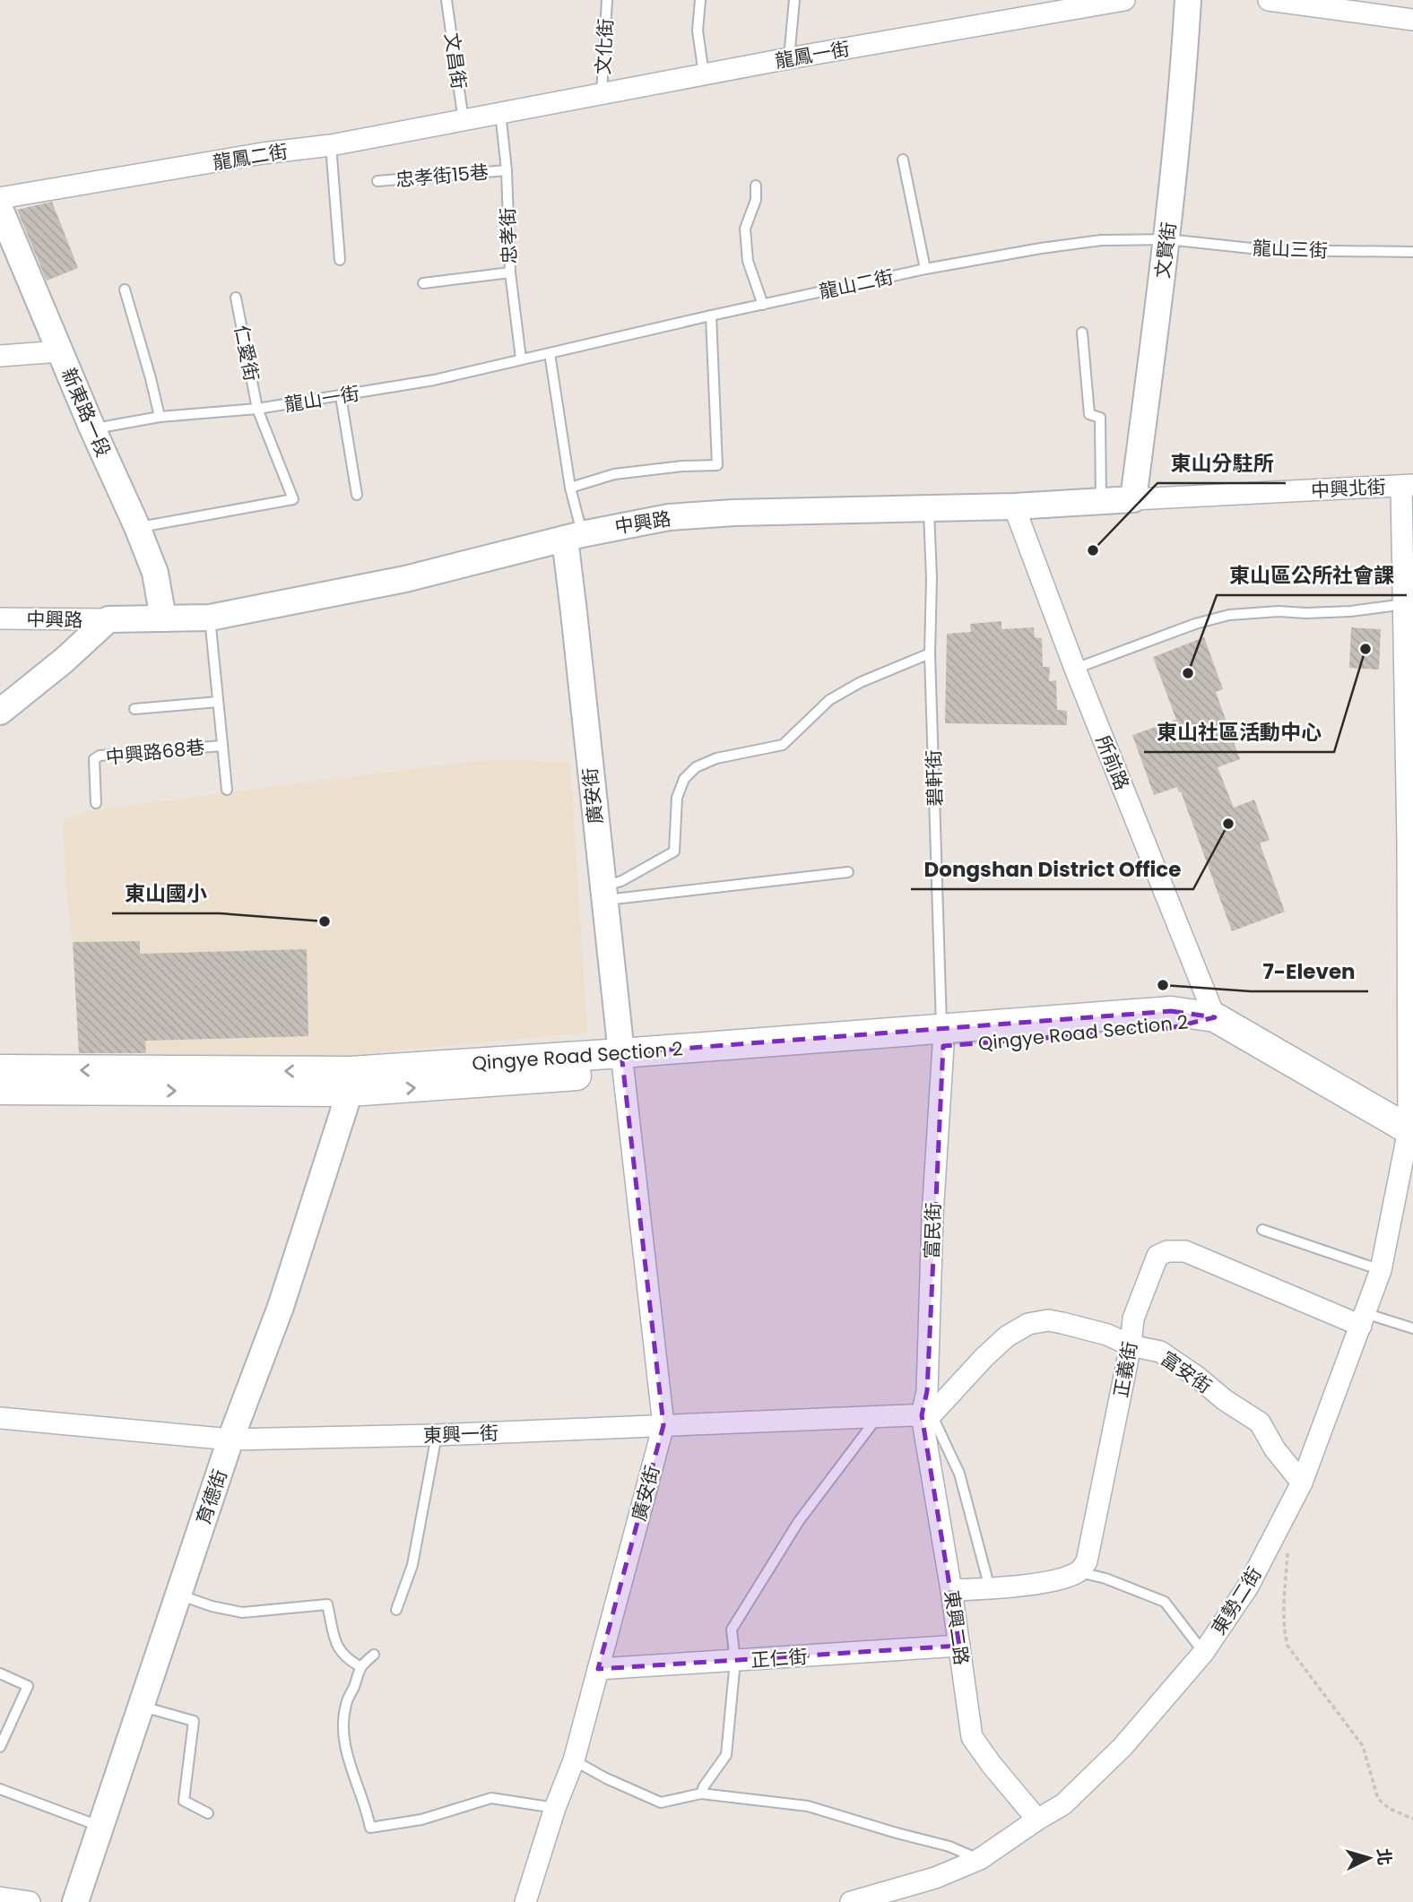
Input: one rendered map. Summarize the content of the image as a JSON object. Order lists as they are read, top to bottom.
{
  "streets": {
    "main road": ["Qingye Road Section 2"],
    "street": [
      "龍鳳一街",
      "龍鳳二街",
      "文賢街",
      "新東路一段",
      "中興北街",
      "中興路",
      "所前路",
      "廣安街",
      "富民街",
      "正義街",
      "富安街",
      "東興一街",
      "育德街",
      "東勢二街",
      "東興二路",
      "正仁街"
    ],
    "lane": [
      "文化街",
      "文昌街",
      "忠孝街15巷",
      "忠孝街",
      "龍山三街",
      "龍山二街",
      "仁愛街",
      "龍山一街",
      "中興路68巷",
      "碧軒街"
    ]
  },
  "crossings": [
    ["文化街", "龍鳳一街"],
    ["龍鳳一街", "龍鳳二街"],
    ["龍鳳一街", "忠孝街"],
    ["文昌街", "龍鳳二街"],
    ["龍鳳二街", "忠孝街"],
    ["忠孝街15巷", "忠孝街"],
    ["忠孝街", "龍山一街"],
    ["龍山三街", "文賢街"],
    ["龍山三街", "龍山二街"],
    ["文賢街", "龍山二街"],
    ["文賢街", "中興北街"],
    ["文賢街", "中興路"],
    ["龍山二街", "龍山一街"],
    ["仁愛街", "龍山一街"],
    ["仁愛街", "新東路一段"],
    ["龍山一街", "新東路一段"],
    ["新東路一段", "中興路"],
    ["中興北街", "中興路"],
    ["中興北街", "東勢二街"],
    ["中興路", "所前路"],
    ["中興路", "碧軒街"],
    ["中興路", "廣安街"],
    ["所前路", "Qingye Road Section 2"],
    ["碧軒街", "Qingye Road Section 2"],
    ["碧軒街", "富民街"],
    ["廣安街", "Qingye Road Section 2"],
    ["廣安街", "東興一街"],
    ["廣安街", "正仁街"],
    ["Qingye Road Section 2", "富民街"],
    ["Qingye Road Section 2", "育德街"],
    ["富民街", "富安街"],
    ["富民街", "東興一街"],
    ["富民街", "東興二路"],
    ["正義街", "富安街"],
    ["正義街", "東勢二街"],
    ["富安街", "東興一街"],
    ["富安街", "東勢二街"],
    ["富安街", "東興二路"],
    ["東興一街", "育德街"],
    ["東興一街", "東興二路"],
    ["東勢二街", "東興二路"],
    ["東興二路", "正仁街"]
  ],
  "places": [
    "東山分駐所",
    "東山社區活動中心",
    "東山區公所社會課",
    "Dongshan District Office",
    "東山國小",
    "7-Eleven"
  ],
  "north": "right"
}
